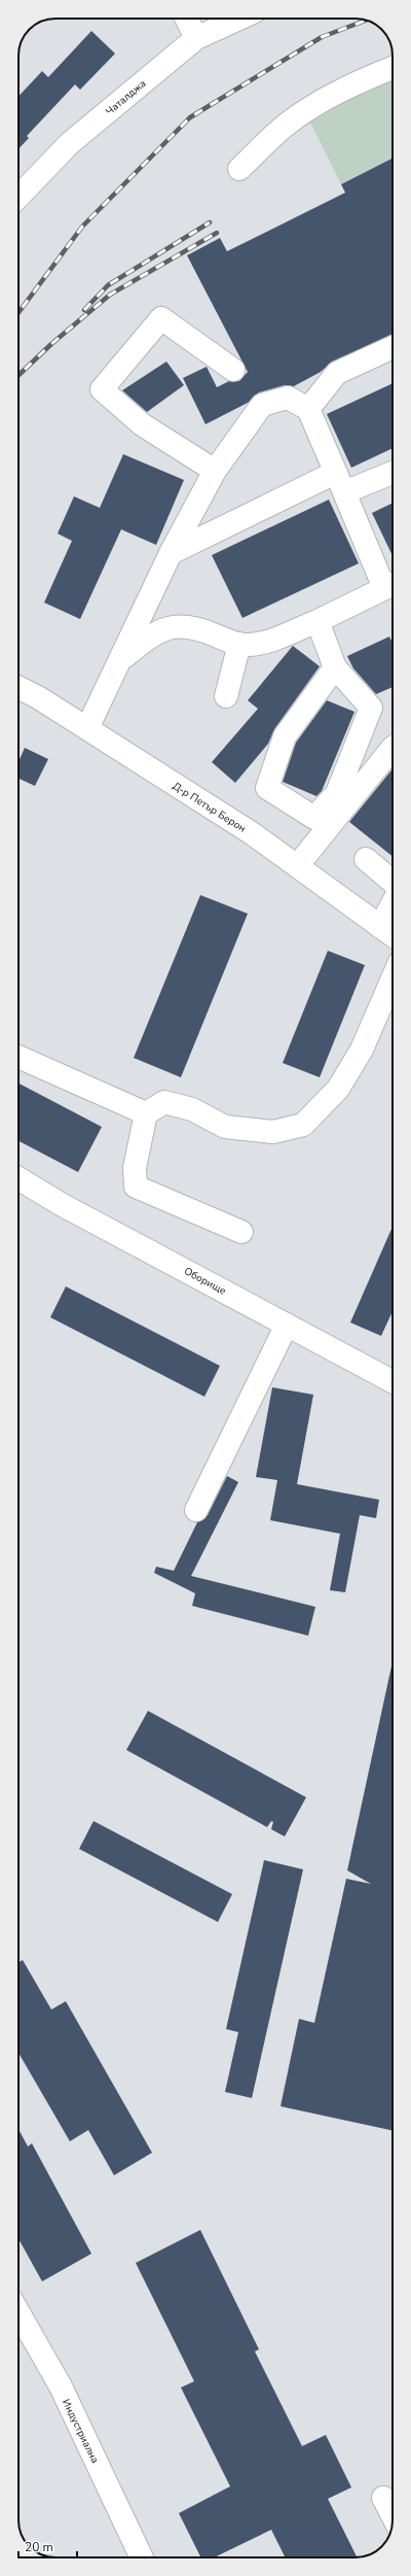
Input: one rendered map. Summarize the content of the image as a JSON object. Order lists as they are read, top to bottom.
{
  "streets": {
    "street": [
      "Чаталджа",
      "Д-р Петър Берон",
      "Оборище",
      "Индустриална"
    ]
  },
  "scale_bar": "20 m"
}
